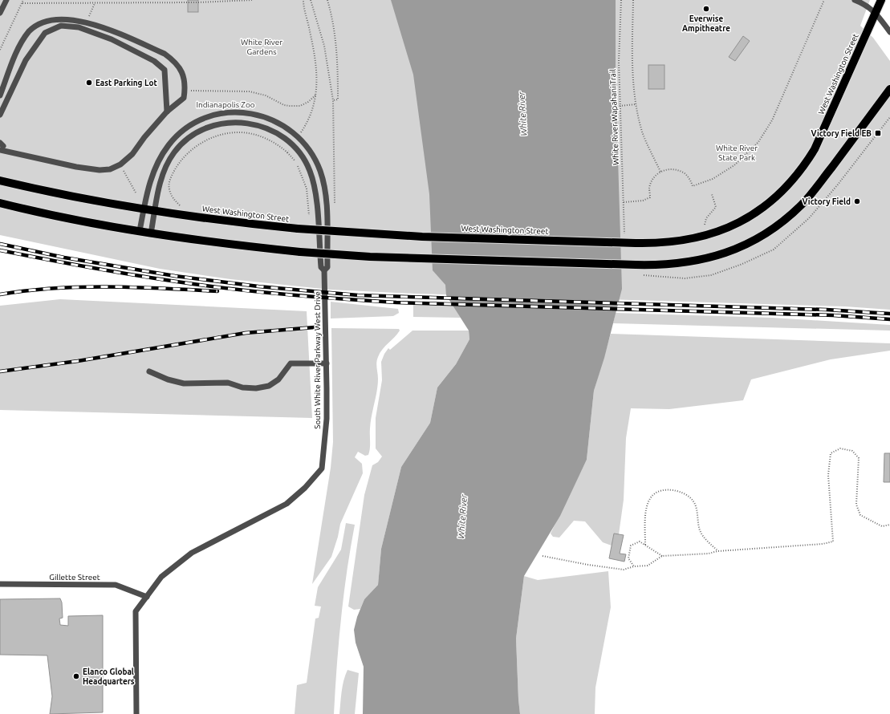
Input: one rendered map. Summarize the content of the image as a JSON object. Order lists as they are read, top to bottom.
{
  "streets": {
    "main road": ["West Washington Street"],
    "street": ["South White River Parkway West Drive", "Gillette Street"],
    "path": ["White River Wapahani Trail"]
  },
  "crossings": [
    ["West Washington Street", "South White River Parkway West Drive"],
    ["South White River Parkway West Drive", "Gillette Street"]
  ],
  "water": ["White River"],
  "parks": ["White River Gardens", "Indianapolis Zoo", "White River State Park"],
  "places": {
    "other": [
      "Everwise Ampitheatre",
      "East Parking Lot",
      "Victory Field",
      "Elanco Global Headquarters"
    ],
    "transit": ["Victory Field EB"]
  }
}
